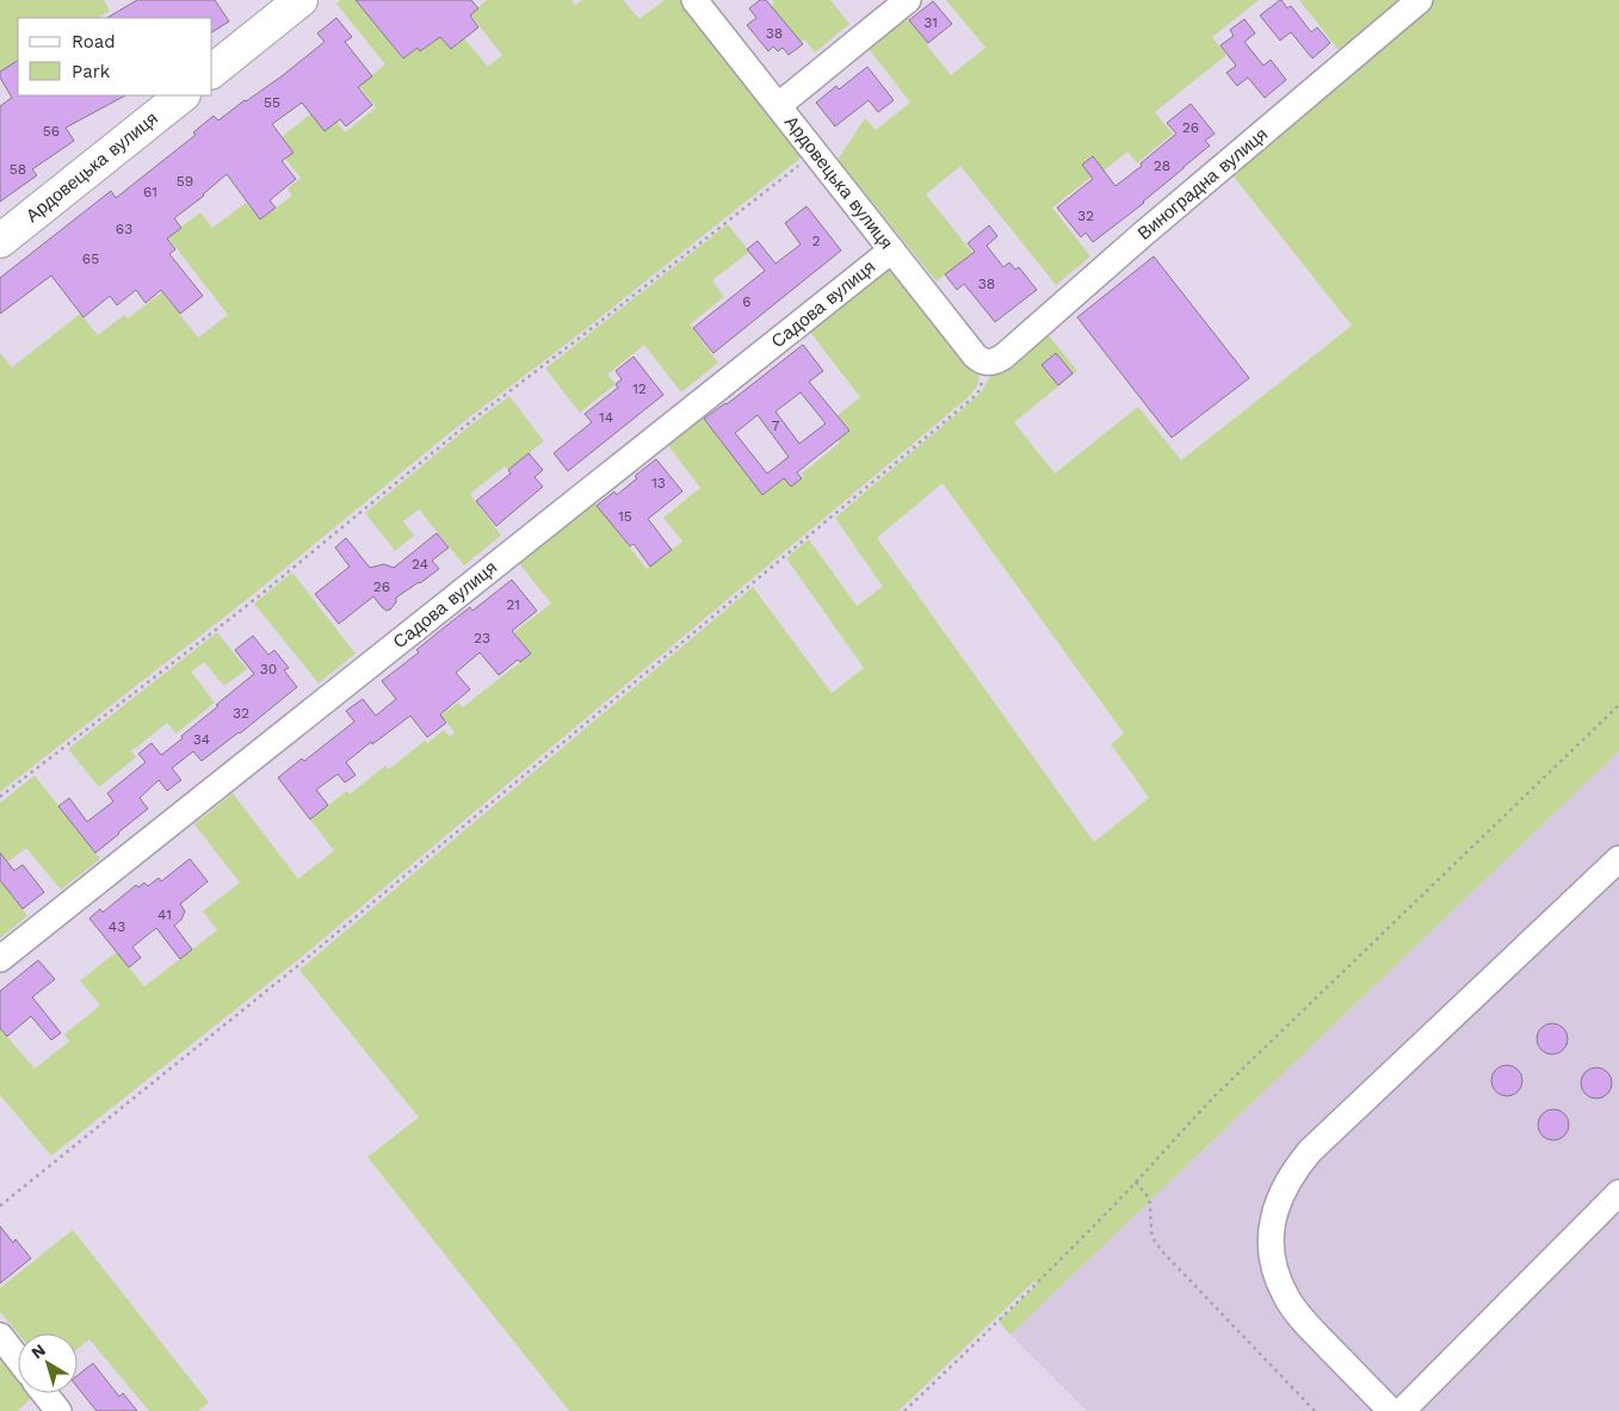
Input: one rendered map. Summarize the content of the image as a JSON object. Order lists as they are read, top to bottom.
{
  "streets": {
    "highway": ["Ардовецька вулиця"],
    "street": ["Виноградна вулиця", "Садова вулиця"]
  },
  "crossings": [
    ["Ардовецька вулиця", "Виноградна вулиця"],
    ["Ардовецька вулиця", "Садова вулиця"]
  ],
  "house_numbers": [
    "31",
    "38",
    "55",
    "26",
    "56",
    "28",
    "58",
    "59",
    "61",
    "32",
    "63",
    "2",
    "65",
    "38",
    "6",
    "12",
    "14",
    "7",
    "13",
    "15",
    "24",
    "26",
    "21",
    "23",
    "30",
    "32",
    "34",
    "41",
    "43"
  ],
  "legend": ["Road", "Park"],
  "north": "top left"
}
